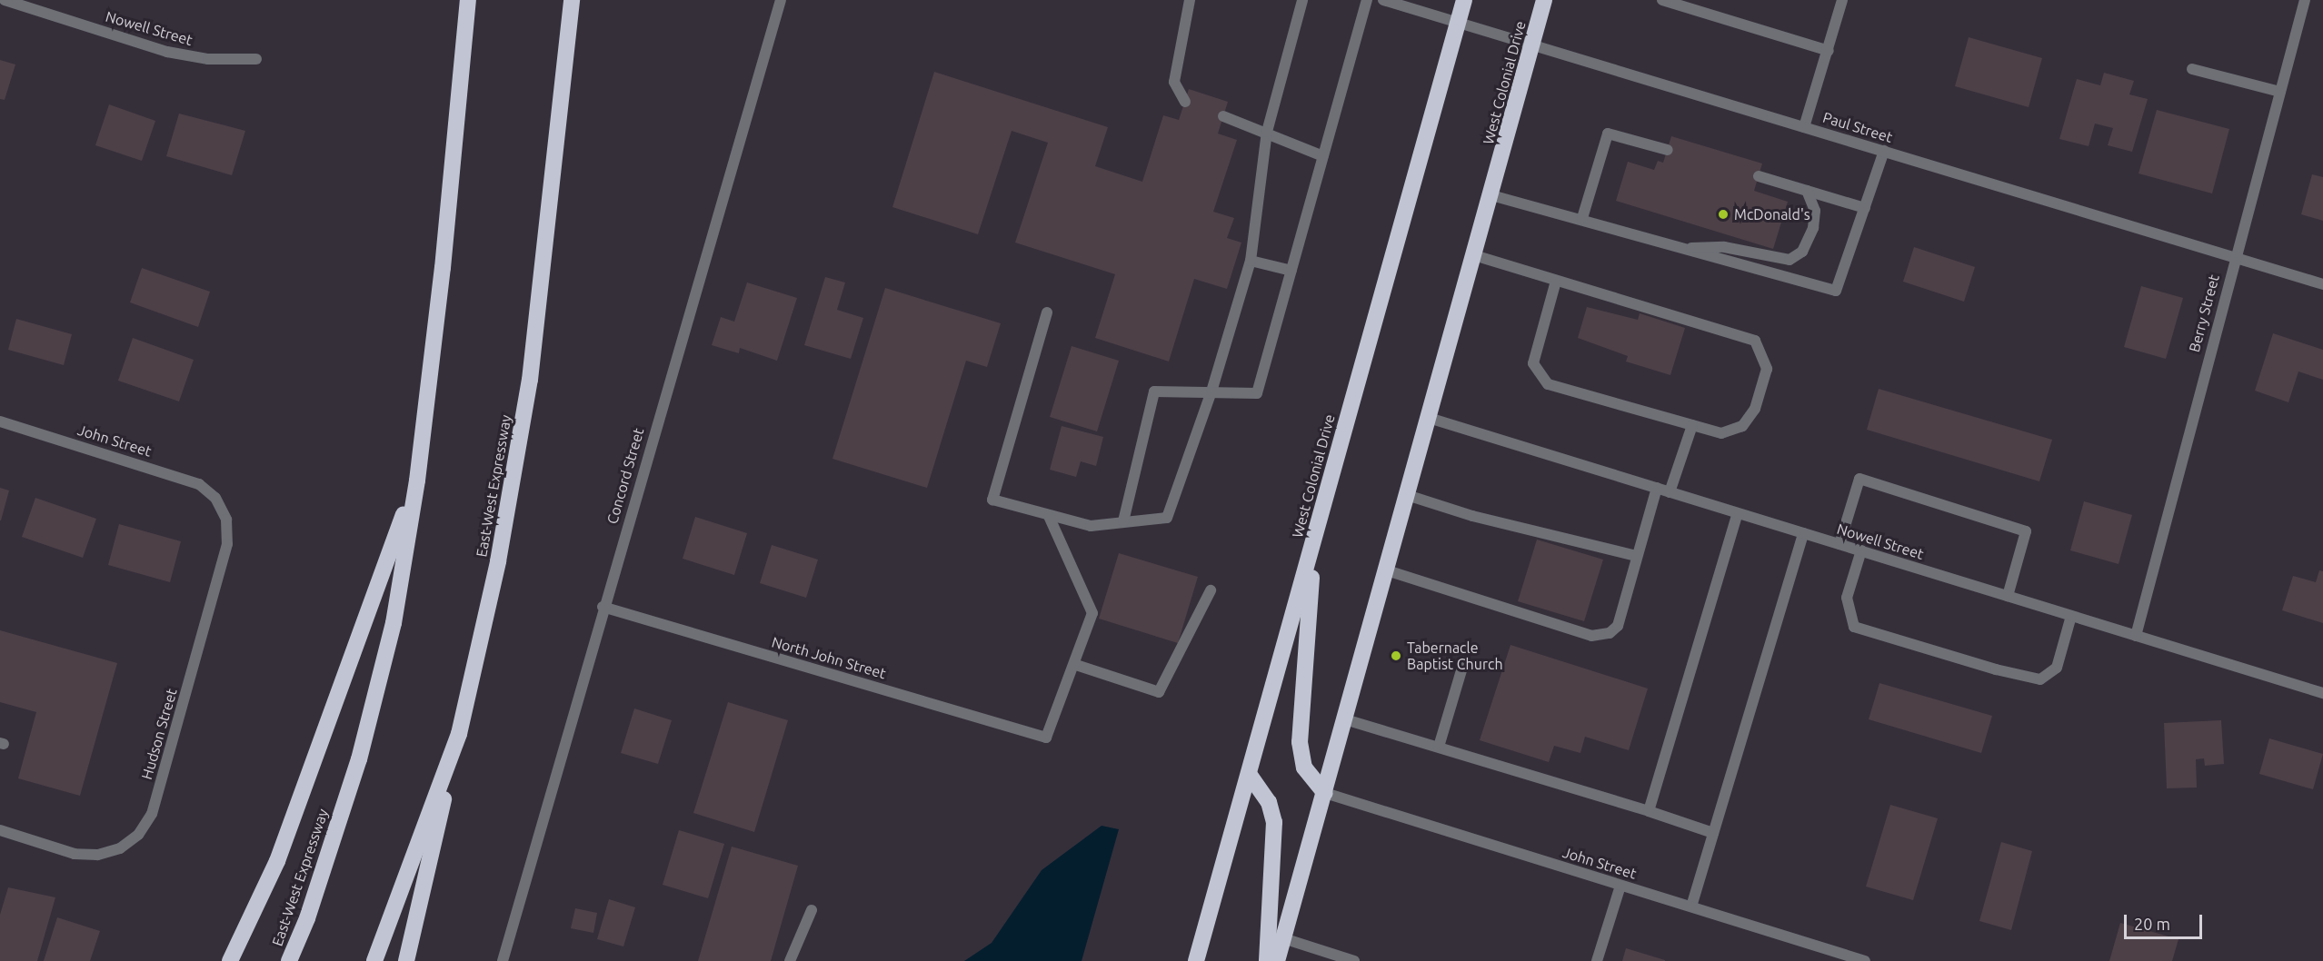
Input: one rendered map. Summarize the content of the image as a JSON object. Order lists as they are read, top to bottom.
{
  "streets": {
    "highway": ["West Colonial Drive", "East-West Expressway"],
    "street": [
      "Nowell Street",
      "Paul Street",
      "Berry Street",
      "John Street",
      "Concord Street",
      "North John Street",
      "Hudson Street"
    ]
  },
  "crossings": [
    ["Nowell Street", "West Colonial Drive"],
    ["Nowell Street", "Berry Street"],
    ["West Colonial Drive", "Paul Street"],
    ["West Colonial Drive", "John Street"],
    ["Paul Street", "Berry Street"],
    ["John Street", "Hudson Street"],
    ["Concord Street", "North John Street"]
  ],
  "places": ["McDonald's", "Tabernacle Baptist Church"],
  "scale_bar": "20 m"
}
